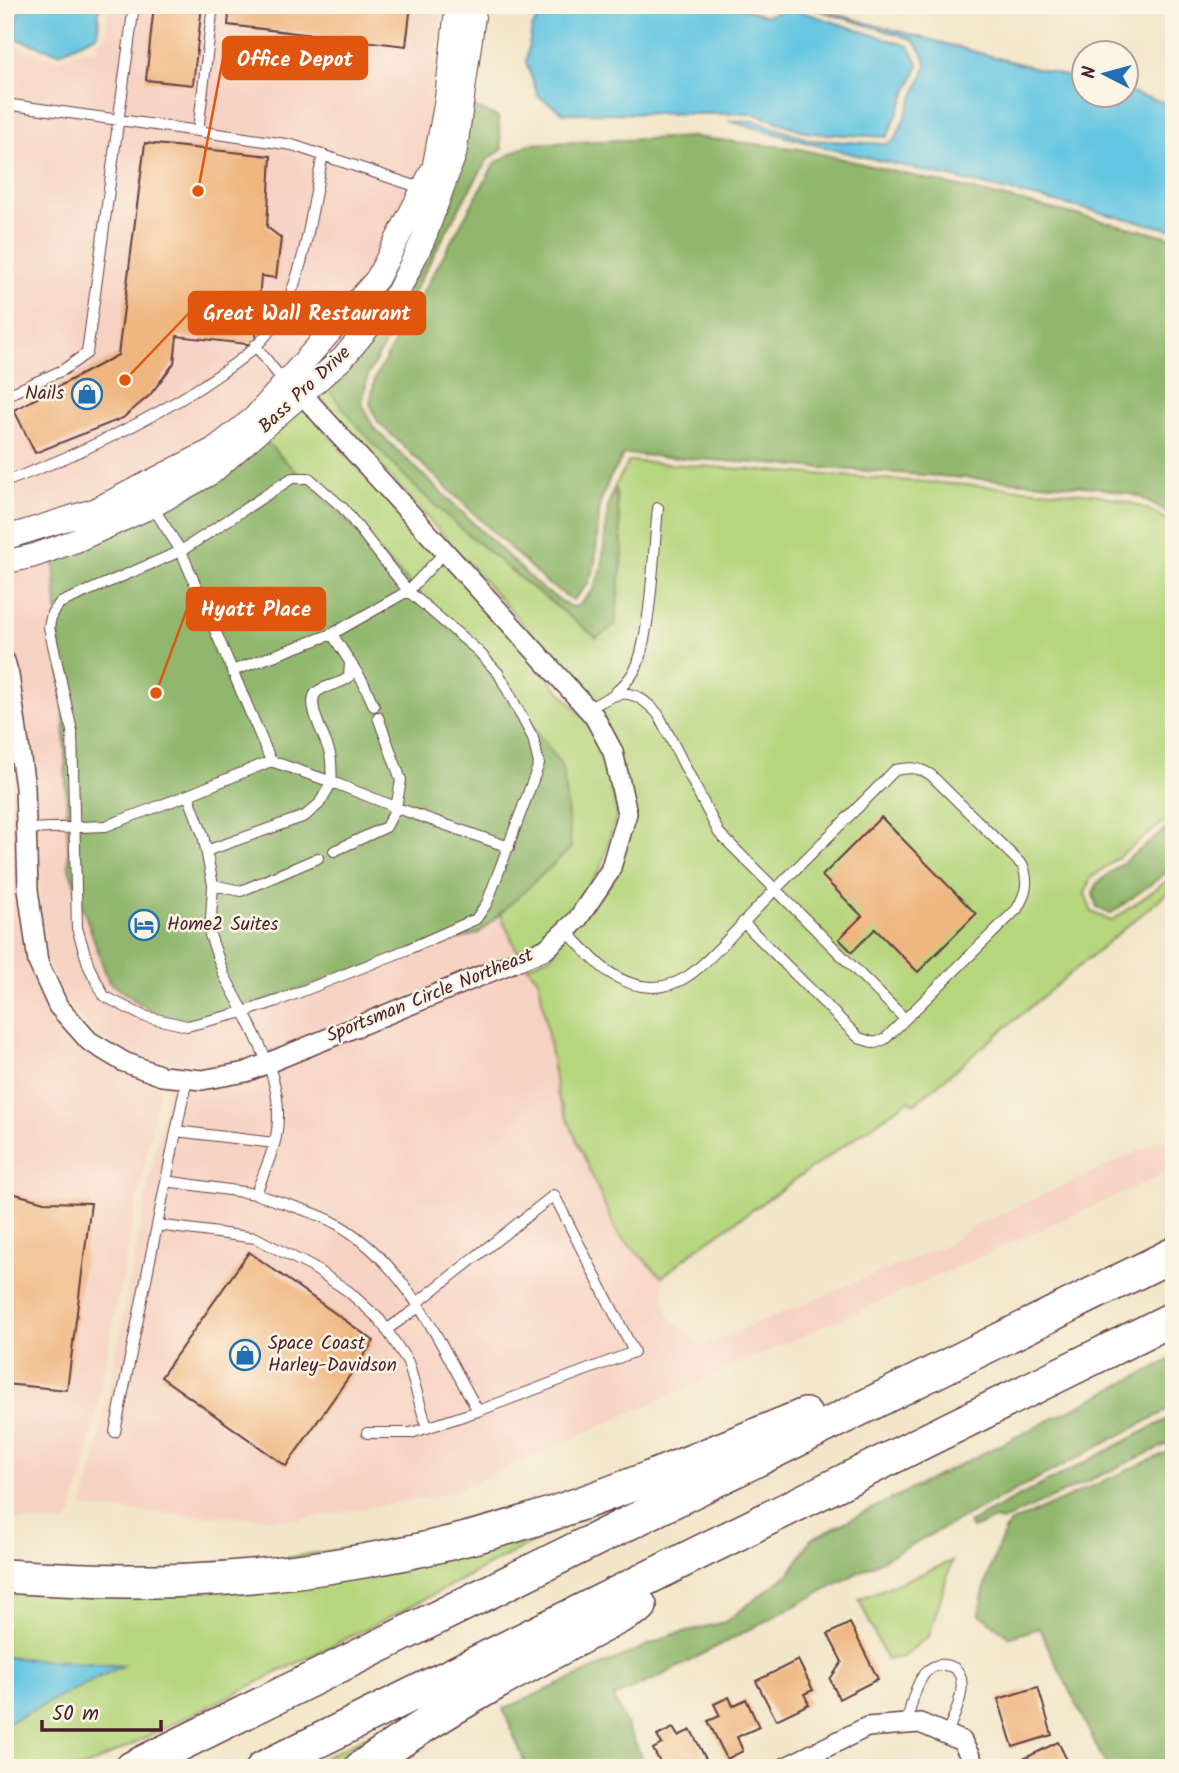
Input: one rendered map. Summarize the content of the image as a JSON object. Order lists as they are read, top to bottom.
{
  "streets": {
    "street": ["Bass Pro Drive", "Sportsman Circle Northeast"]
  },
  "crossings": [
    ["Bass Pro Drive", "Sportsman Circle Northeast"]
  ],
  "places": {
    "other": ["Office Depot", "Great Wall Restaurant", "Hyatt Place"],
    "shop": ["Nails", "Space Coast Harley-Davidson"],
    "hotel": ["Home2 Suites"]
  },
  "scale_bar": "50 m",
  "north": "left"
}
